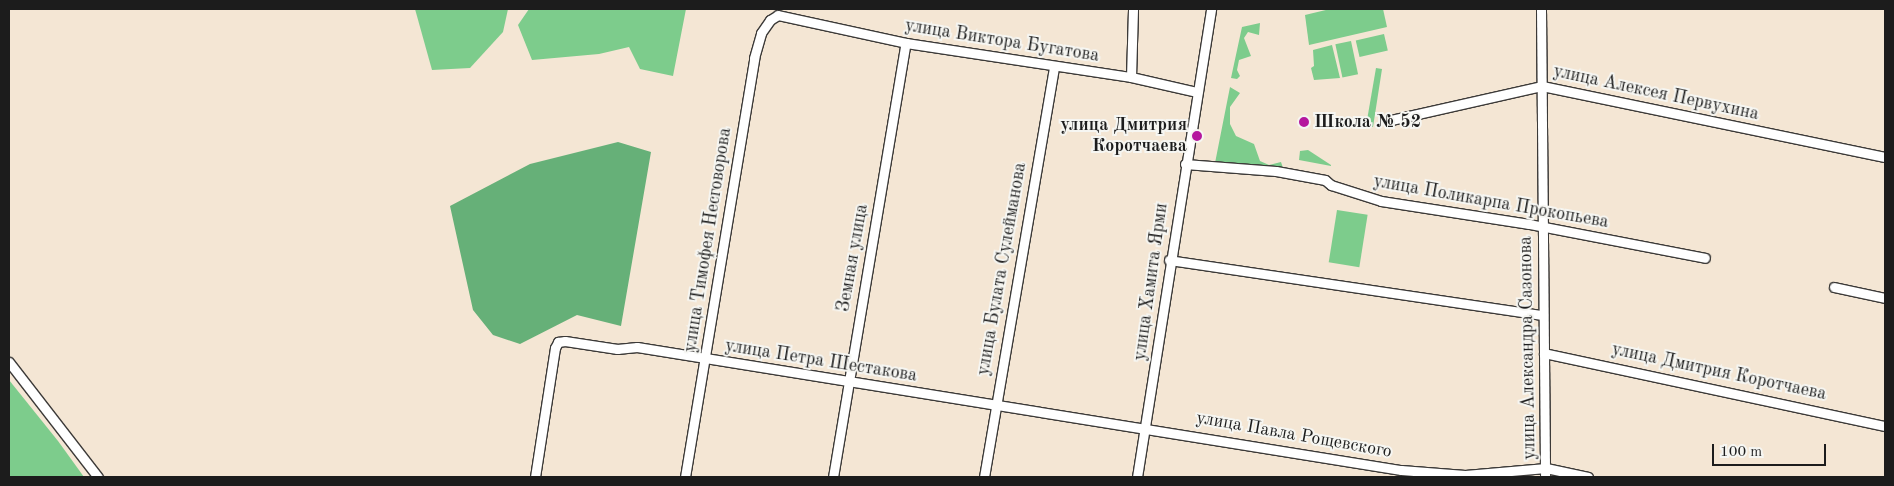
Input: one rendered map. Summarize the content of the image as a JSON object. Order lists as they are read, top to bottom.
{
  "streets": {
    "street": [
      "улица Виктора Бугатова",
      "улица Алексея Первухина",
      "улица Поликарпа Прокопьева",
      "улица Тимофея Несговорова",
      "Земная улица",
      "улица Булата Сулейманова",
      "улица Хамита Ярми",
      "улица Александра Сазонова",
      "улица Петра Шестакова",
      "улица Дмитрия Коротчаева",
      "улица Павла Рощевского"
    ]
  },
  "crossings": [
    ["улица Виктора Бугатова", "улица Тимофея Несговорова"],
    ["улица Виктора Бугатова", "Земная улица"],
    ["улица Виктора Бугатова", "улица Булата Сулейманова"],
    ["улица Виктора Бугатова", "улица Хамита Ярми"],
    ["улица Алексея Первухина", "улица Александра Сазонова"],
    ["улица Поликарпа Прокопьева", "улица Хамита Ярми"],
    ["улица Поликарпа Прокопьева", "улица Александра Сазонова"],
    ["улица Тимофея Несговорова", "улица Петра Шестакова"],
    ["Земная улица", "улица Петра Шестакова"],
    ["улица Булата Сулейманова", "улица Петра Шестакова"],
    ["улица Булата Сулейманова", "улица Павла Рощевского"],
    ["улица Хамита Ярми", "улица Павла Рощевского"],
    ["улица Александра Сазонова", "улица Дмитрия Коротчаева"],
    ["улица Александра Сазонова", "улица Павла Рощевского"],
    ["улица Петра Шестакова", "улица Павла Рощевского"]
  ],
  "places": ["Школа № 52", "улица Дмитрия Коротчаева"],
  "scale_bar": "100 m"
}
